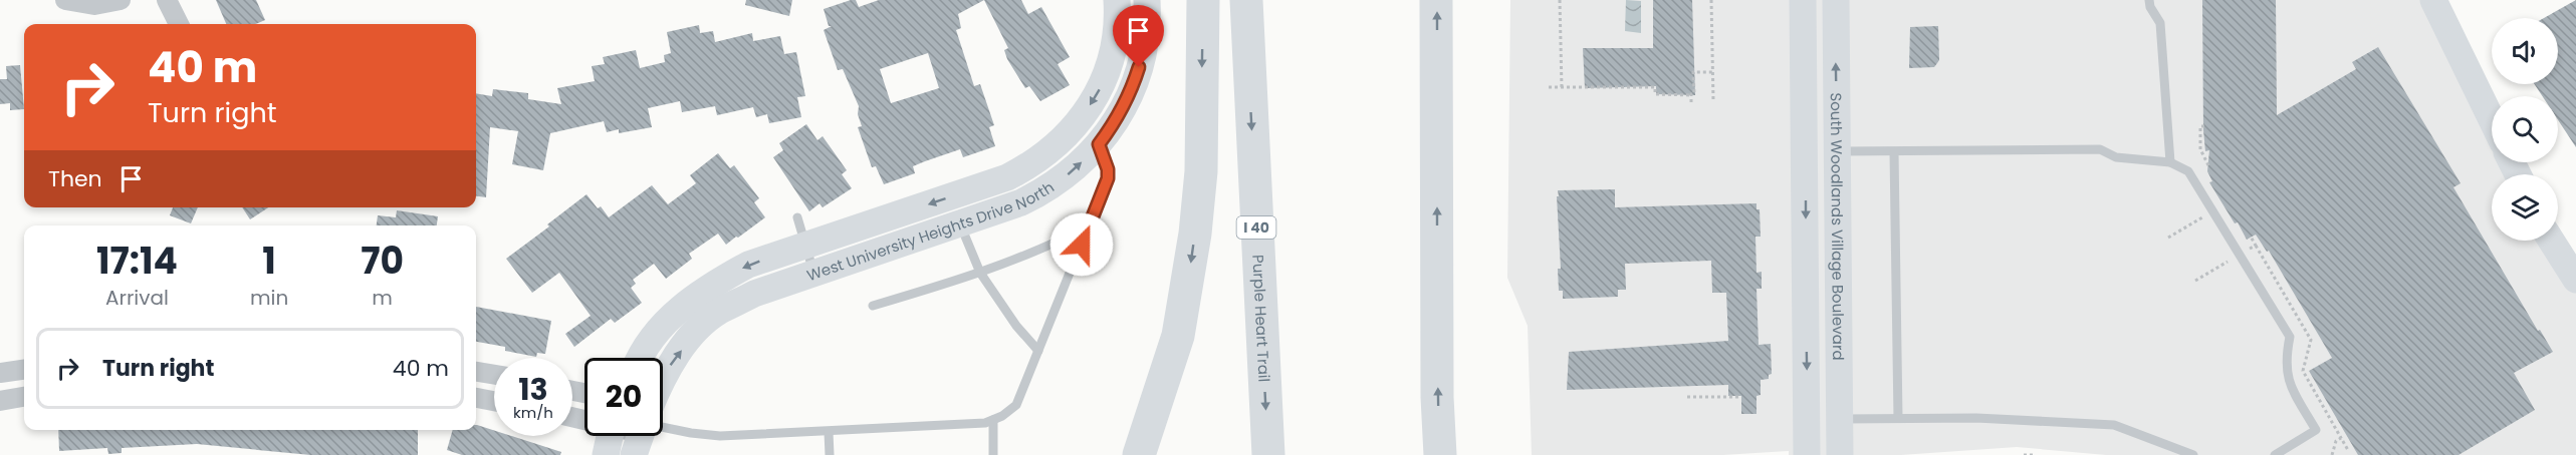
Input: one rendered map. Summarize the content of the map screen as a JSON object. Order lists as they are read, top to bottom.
{
  "streets": {
    "highway": ["I 40", "Purple Heart Trail"],
    "street": ["South Woodlands Village Boulevard", "West University Heights Drive North"]
  },
  "page": {
    "turn": ["40 m", "Turn right"],
    "then": "Then",
    "eta": [
      "17:14",
      "Arrival",
      "1",
      "min",
      "70",
      "m"
    ],
    "list": [
      {
        "name": "Turn right",
        "value": "40 m"
      }
    ],
    "speed": "13 km/h",
    "limit": "20"
  }
}
